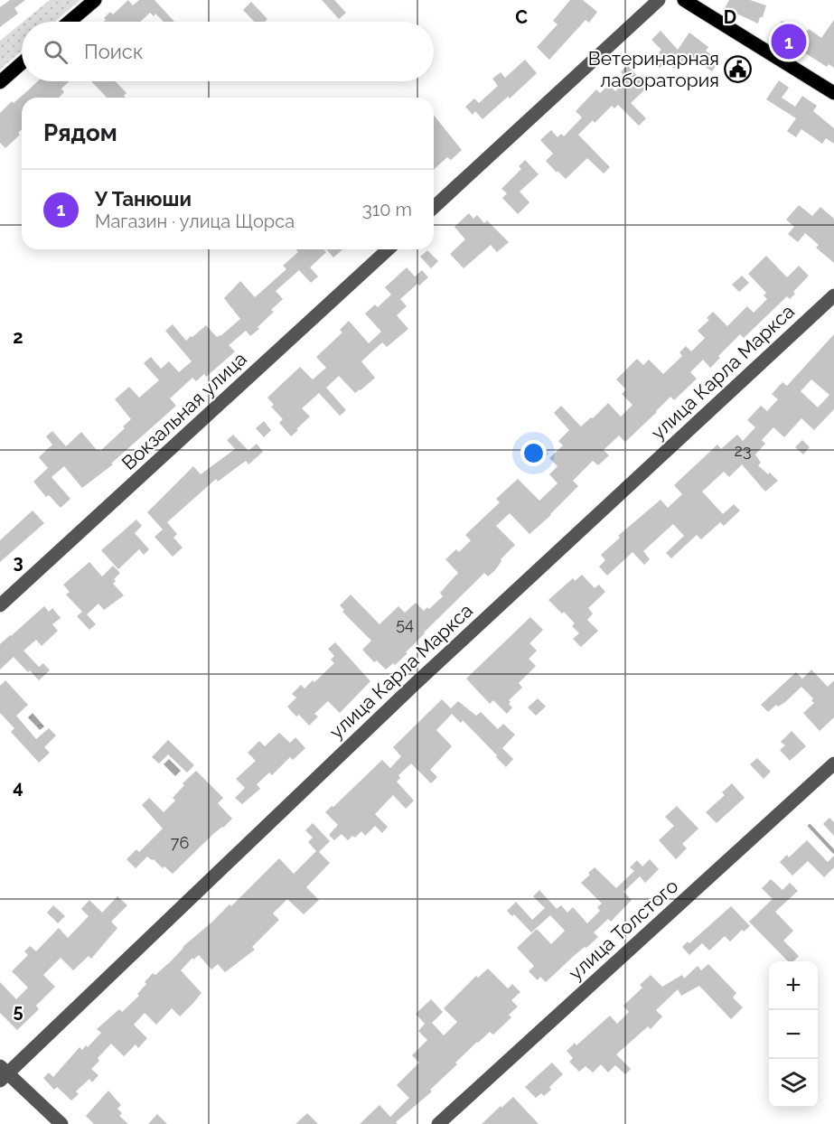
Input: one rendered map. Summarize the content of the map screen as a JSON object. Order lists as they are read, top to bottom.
{
  "streets": {
    "street": ["улица Карла Маркса", "Вокзальная улица", "улица Толстого"]
  },
  "places": {
    "public building": ["Ветеринарная лаборатория"]
  },
  "house_numbers": ["23", "54", "76"],
  "page": {
    "pins": "1",
    "search": "Поиск",
    "heading": "Рядом",
    "list": [
      {
        "mark": "1",
        "name": "У Танюши",
        "note": "Магазин · улица Щорса",
        "value": "310 m"
      }
    ],
    "map_buttons": ["+", "−"]
  },
  "grid": {
    "columns": ["C", "D"],
    "rows": [
      "2",
      "3",
      "4",
      "5"
    ]
  }
}
